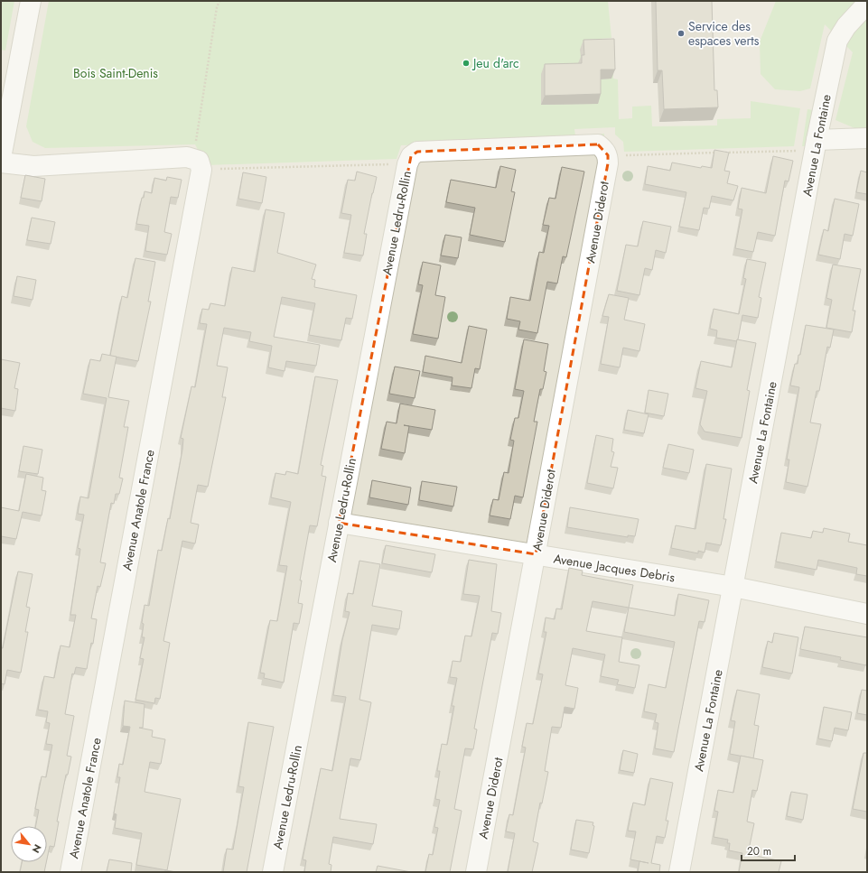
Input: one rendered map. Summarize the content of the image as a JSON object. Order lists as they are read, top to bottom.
{
  "streets": {
    "street": [
      "Avenue La Fontaine",
      "Avenue Diderot",
      "Avenue Ledru-Rollin",
      "Avenue Anatole France",
      "Avenue Jacques Debris"
    ]
  },
  "crossings": [
    ["Avenue La Fontaine", "Avenue Jacques Debris"],
    ["Avenue Diderot", "Avenue Jacques Debris"],
    ["Avenue Ledru-Rollin", "Avenue Jacques Debris"]
  ],
  "parks": ["Bois Saint-Denis"],
  "places": ["Service des espaces verts", "Jeu d'arc"],
  "scale_bar": "20 m",
  "north": "bottom right"
}
